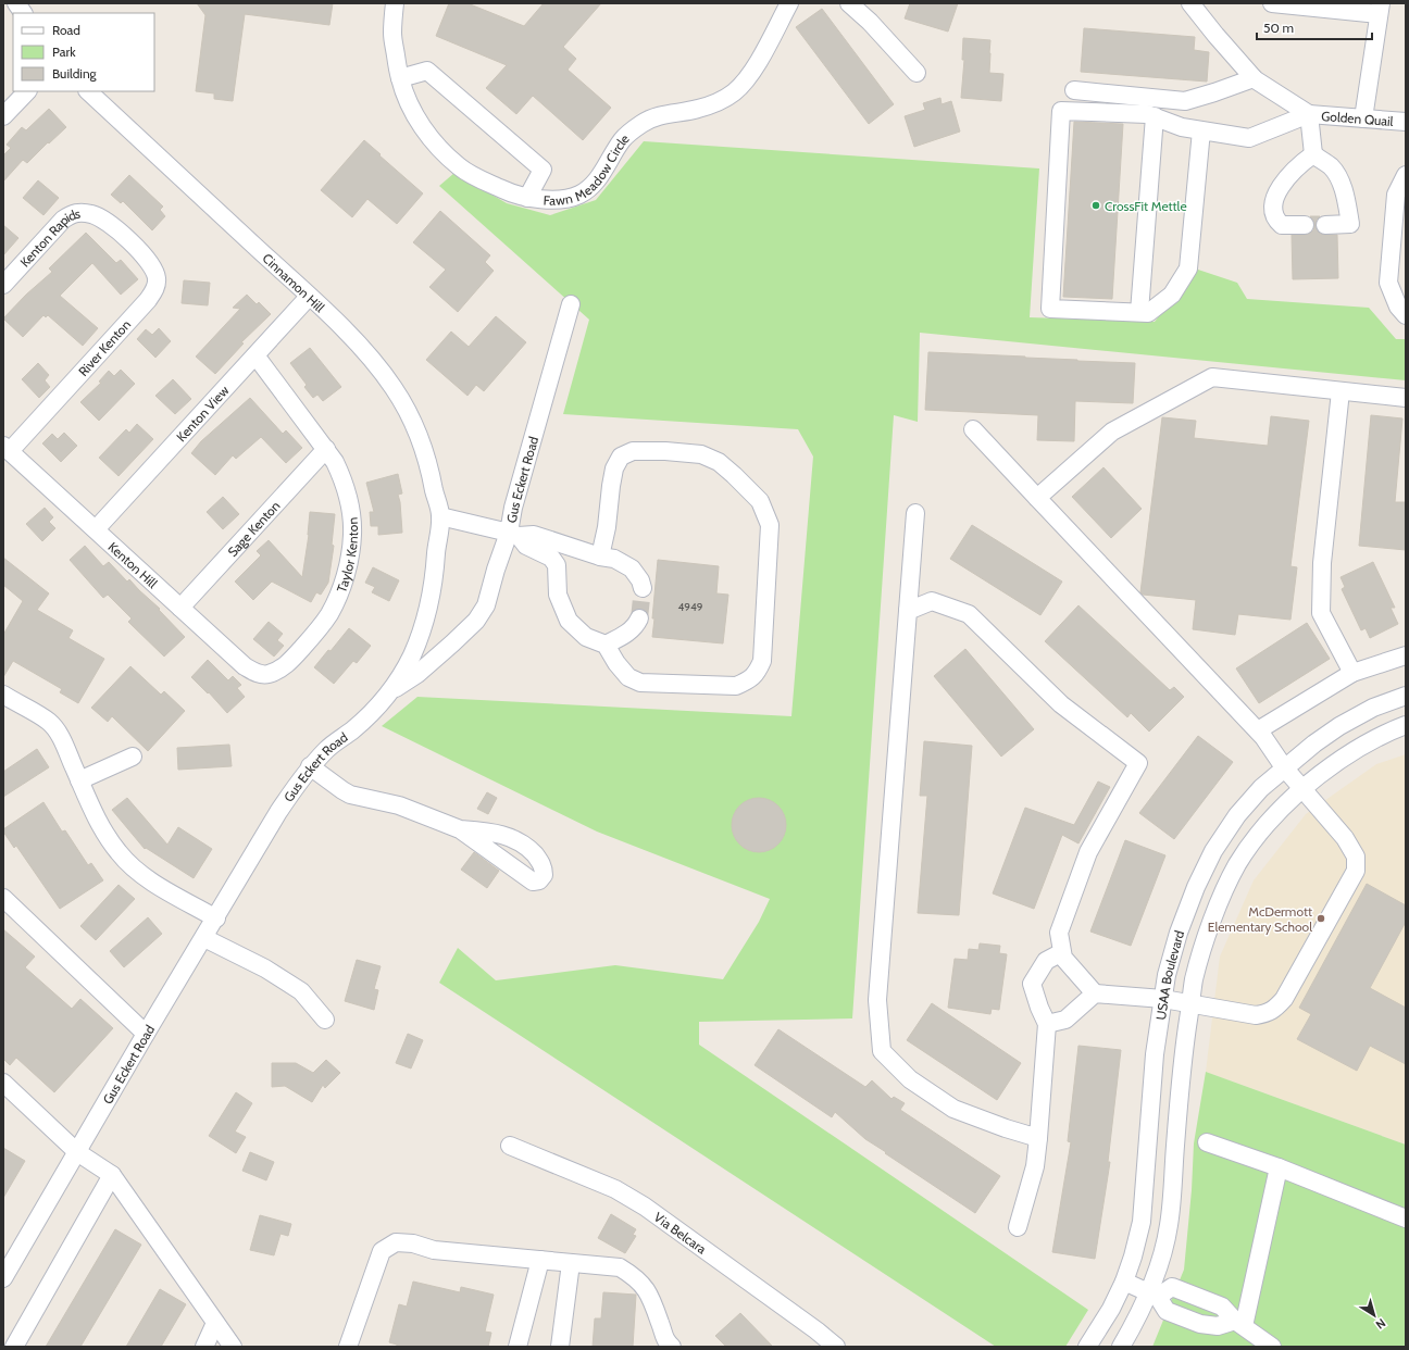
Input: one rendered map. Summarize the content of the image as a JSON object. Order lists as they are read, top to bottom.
{
  "streets": {
    "street": [
      "Golden Quail",
      "Fawn Meadow Circle",
      "Kenton Rapids",
      "Cinnamon Hill",
      "River Kenton",
      "Kenton View",
      "Gus Eckert Road",
      "Sage Kenton",
      "Taylor Kenton",
      "Kenton Hill",
      "USAA Boulevard",
      "Via Belcara"
    ]
  },
  "crossings": [
    ["Kenton Rapids", "River Kenton"],
    ["Cinnamon Hill", "Kenton View"],
    ["Cinnamon Hill", "Gus Eckert Road"],
    ["River Kenton", "Kenton Hill"],
    ["Kenton View", "Taylor Kenton"],
    ["Kenton View", "Kenton Hill"],
    ["Sage Kenton", "Taylor Kenton"],
    ["Sage Kenton", "Kenton Hill"],
    ["Taylor Kenton", "Kenton Hill"]
  ],
  "places": ["CrossFit Mettle", "McDermott Elementary School"],
  "house_numbers": ["4949"],
  "legend": ["Road", "Park", "Building"],
  "scale_bar": "50 m",
  "north": "bottom right"
}
